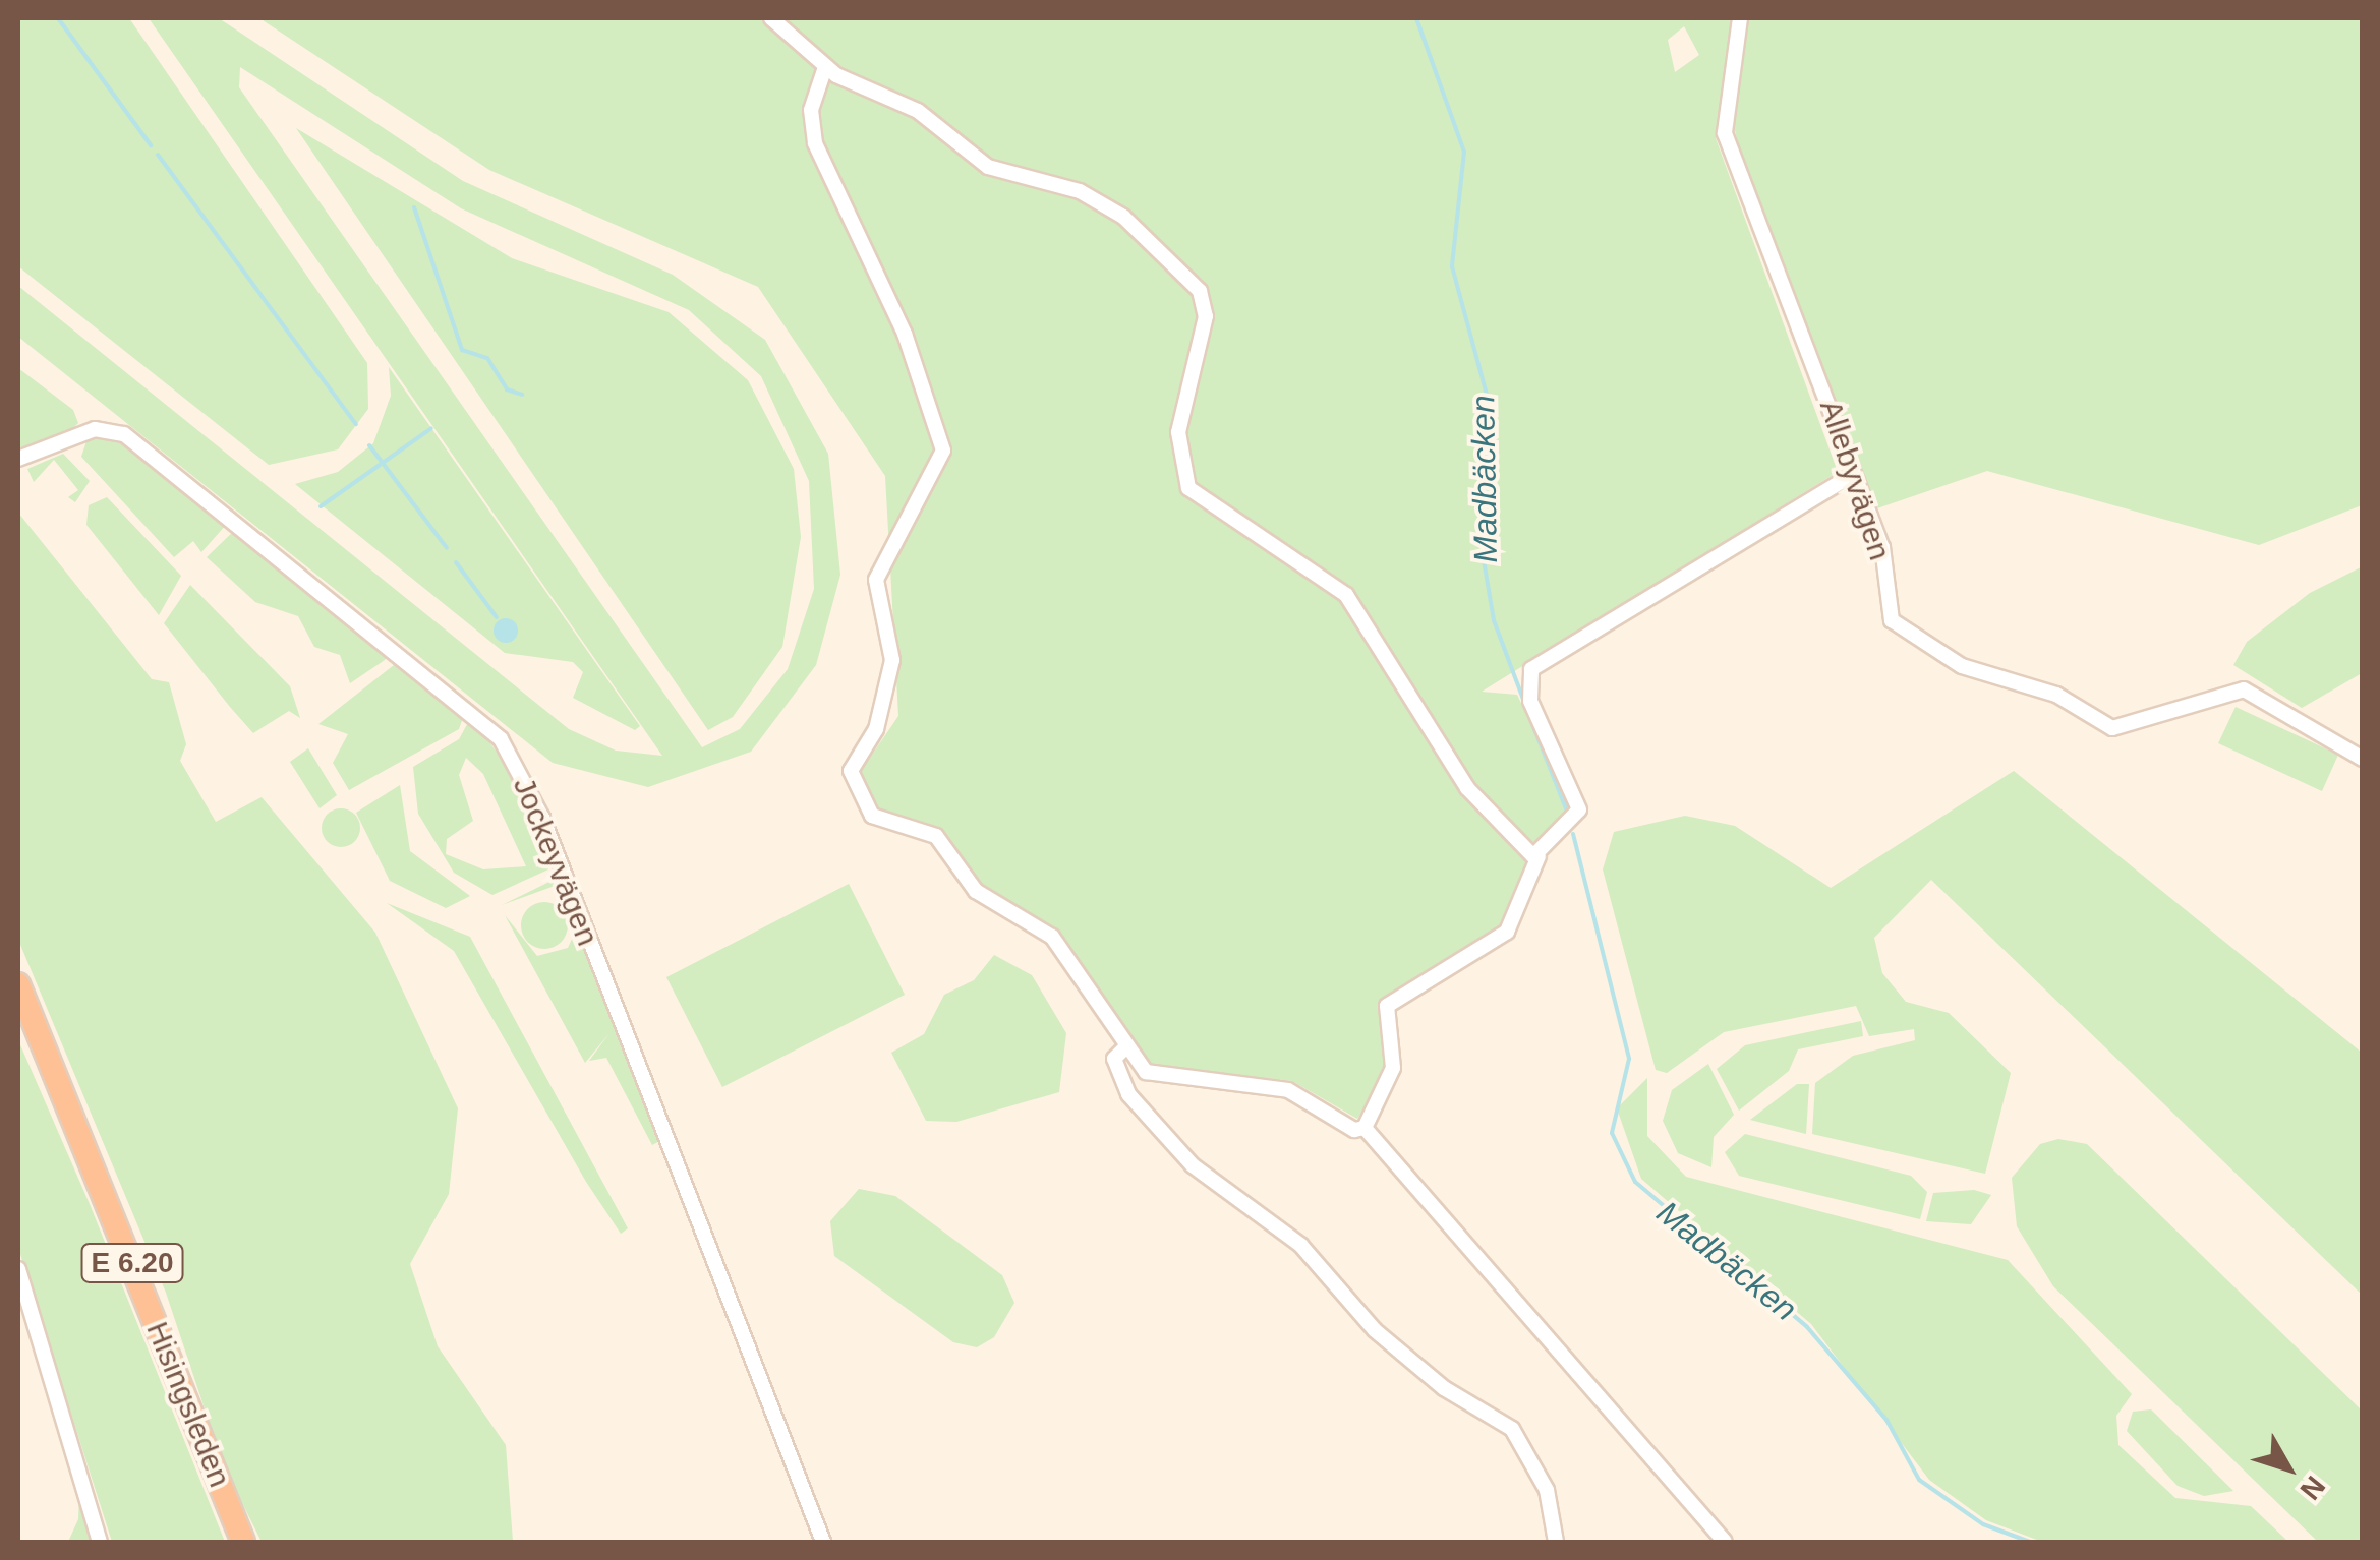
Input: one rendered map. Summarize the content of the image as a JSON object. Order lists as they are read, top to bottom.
{
  "streets": {
    "highway": ["E 6.20", "Hisingsleden"],
    "street": ["Allebyvägen", "Jockeyvägen"]
  },
  "water": ["Madbäcken"],
  "north": "bottom right"
}
